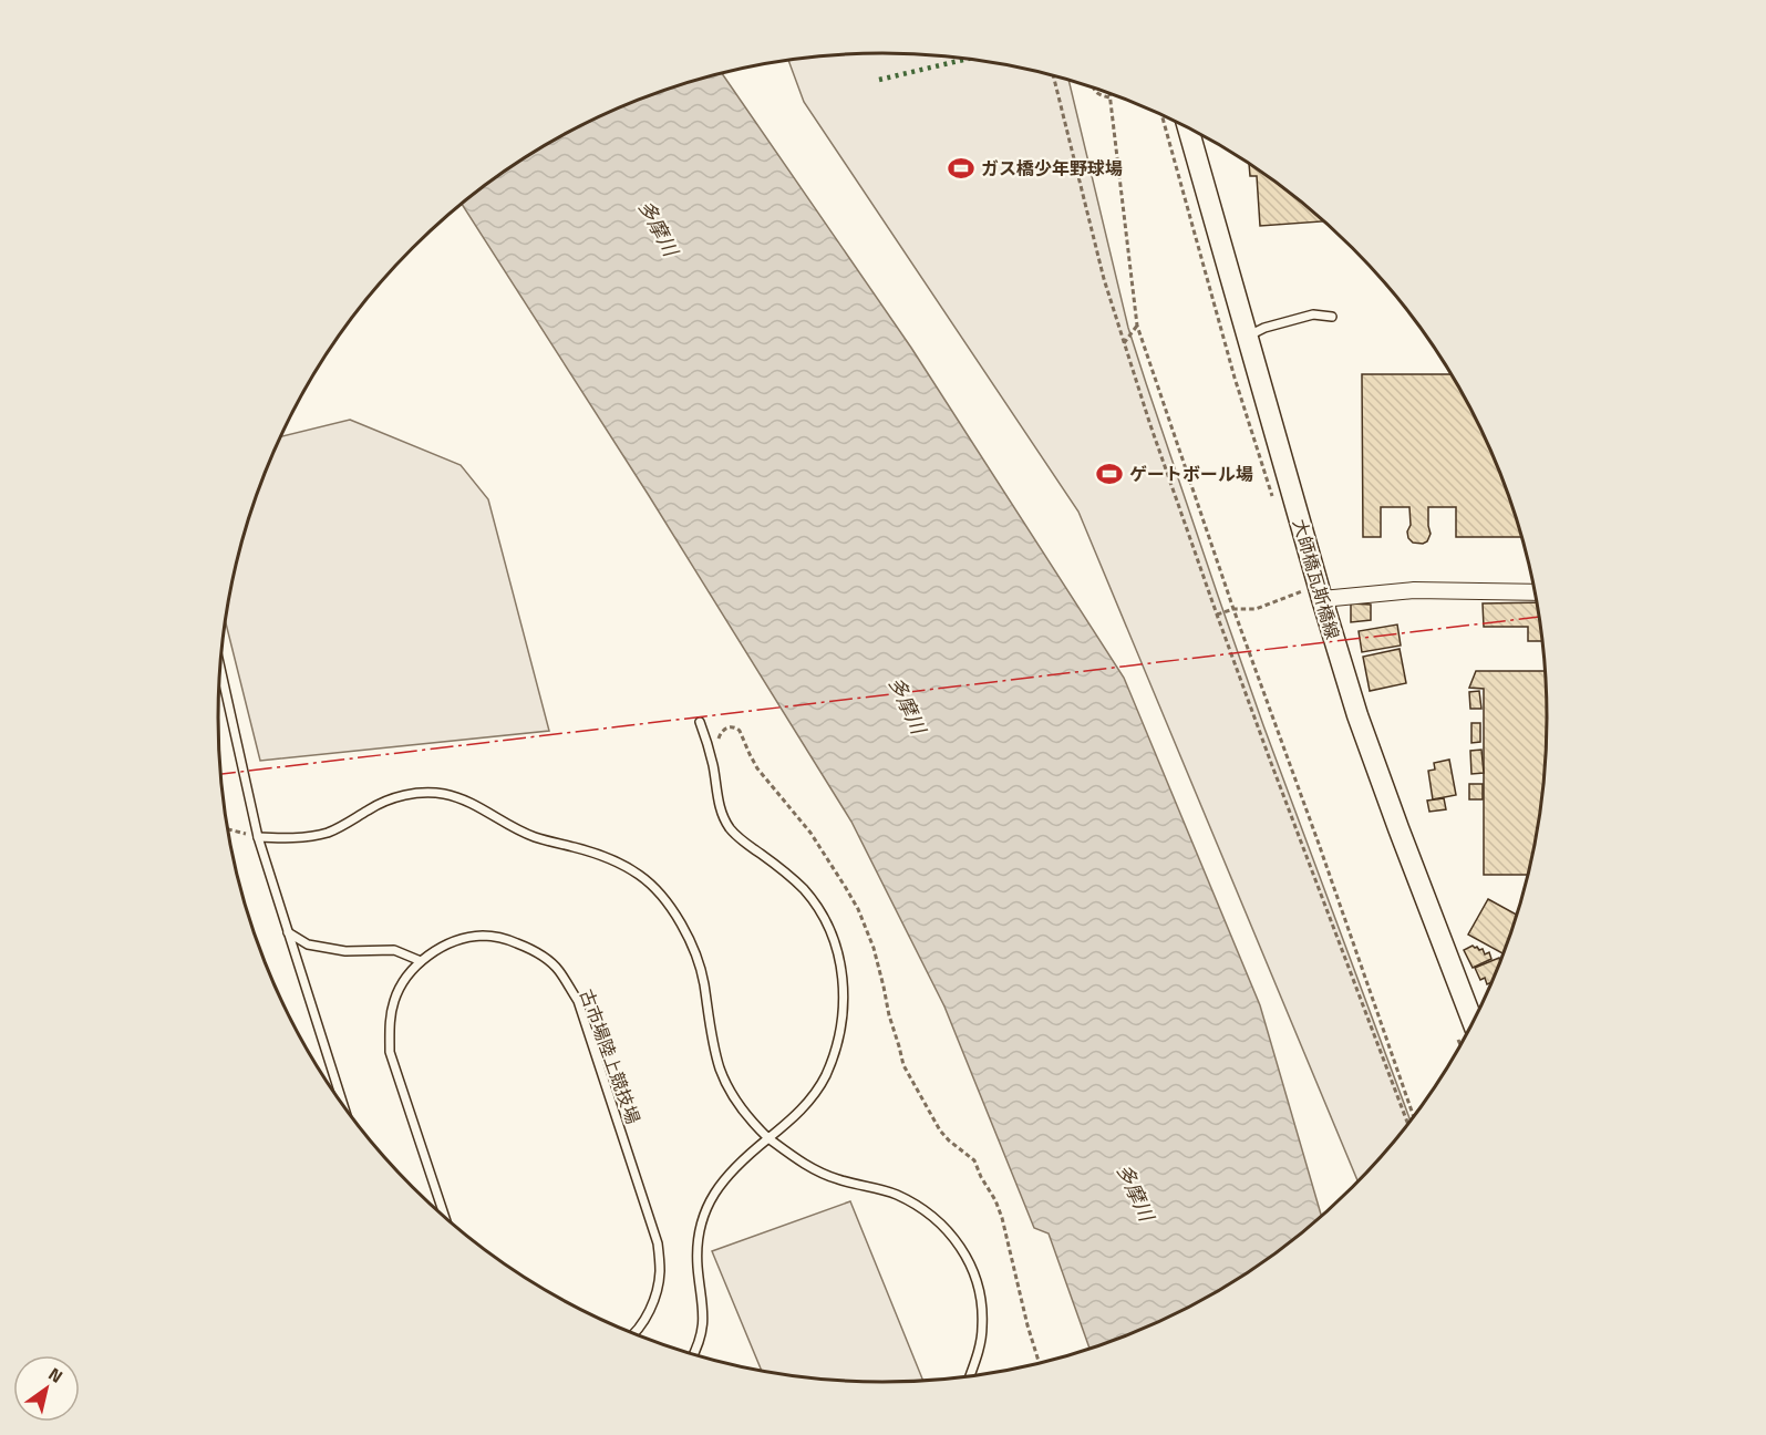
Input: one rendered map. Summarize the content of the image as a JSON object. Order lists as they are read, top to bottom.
{
  "streets": {
    "street": ["大師橋瓦斯橋線"],
    "lane": ["古市場陸上競技場"]
  },
  "water": ["多摩川"],
  "places": {
    "sports": ["ガス橋少年野球場", "ゲートボール場"]
  },
  "north": "top right"
}
